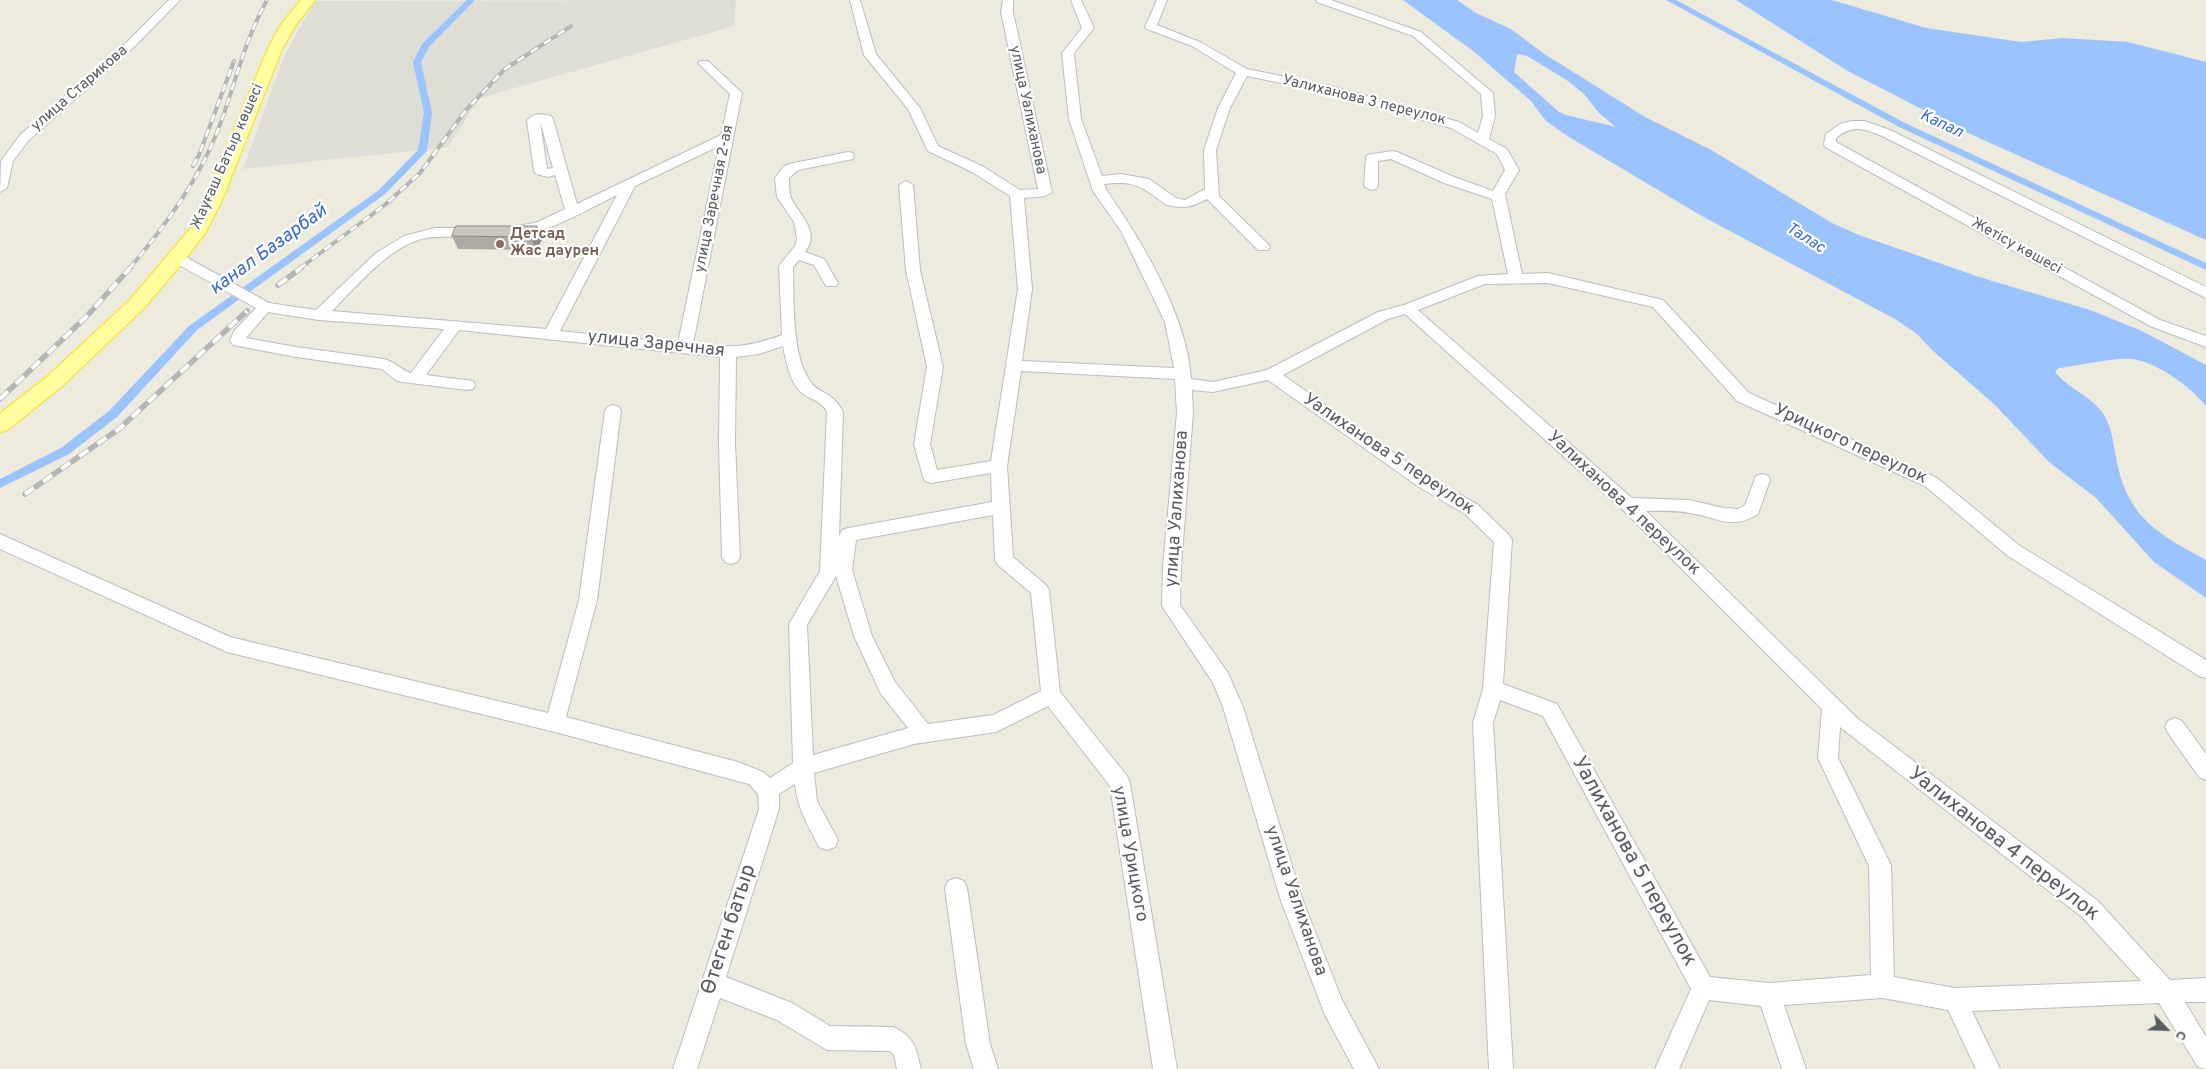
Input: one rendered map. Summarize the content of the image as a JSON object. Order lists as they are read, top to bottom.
{
  "streets": {
    "main road": ["Жауғаш Батыр көшесі"],
    "street": [
      "улица Старикова",
      "Уалиханова 3 переулок",
      "улица Уалиханова",
      "улица Заречная 2-ая",
      "Жетісу көшесі",
      "улица Заречная",
      "Урицкого переулок",
      "Уалиханова 5 переулок",
      "Уалиханова 4 переулок",
      "улица Урицкого",
      "Өтеген батыр"
    ]
  },
  "crossings": [
    ["Жауғаш Батыр көшесі", "улица Заречная"],
    ["улица Заречная 2-ая", "улица Заречная"]
  ],
  "water": ["Капал", "Талас", "канал Базарбай"],
  "places": ["Детсад Жас даурен"],
  "north": "bottom right"
}
